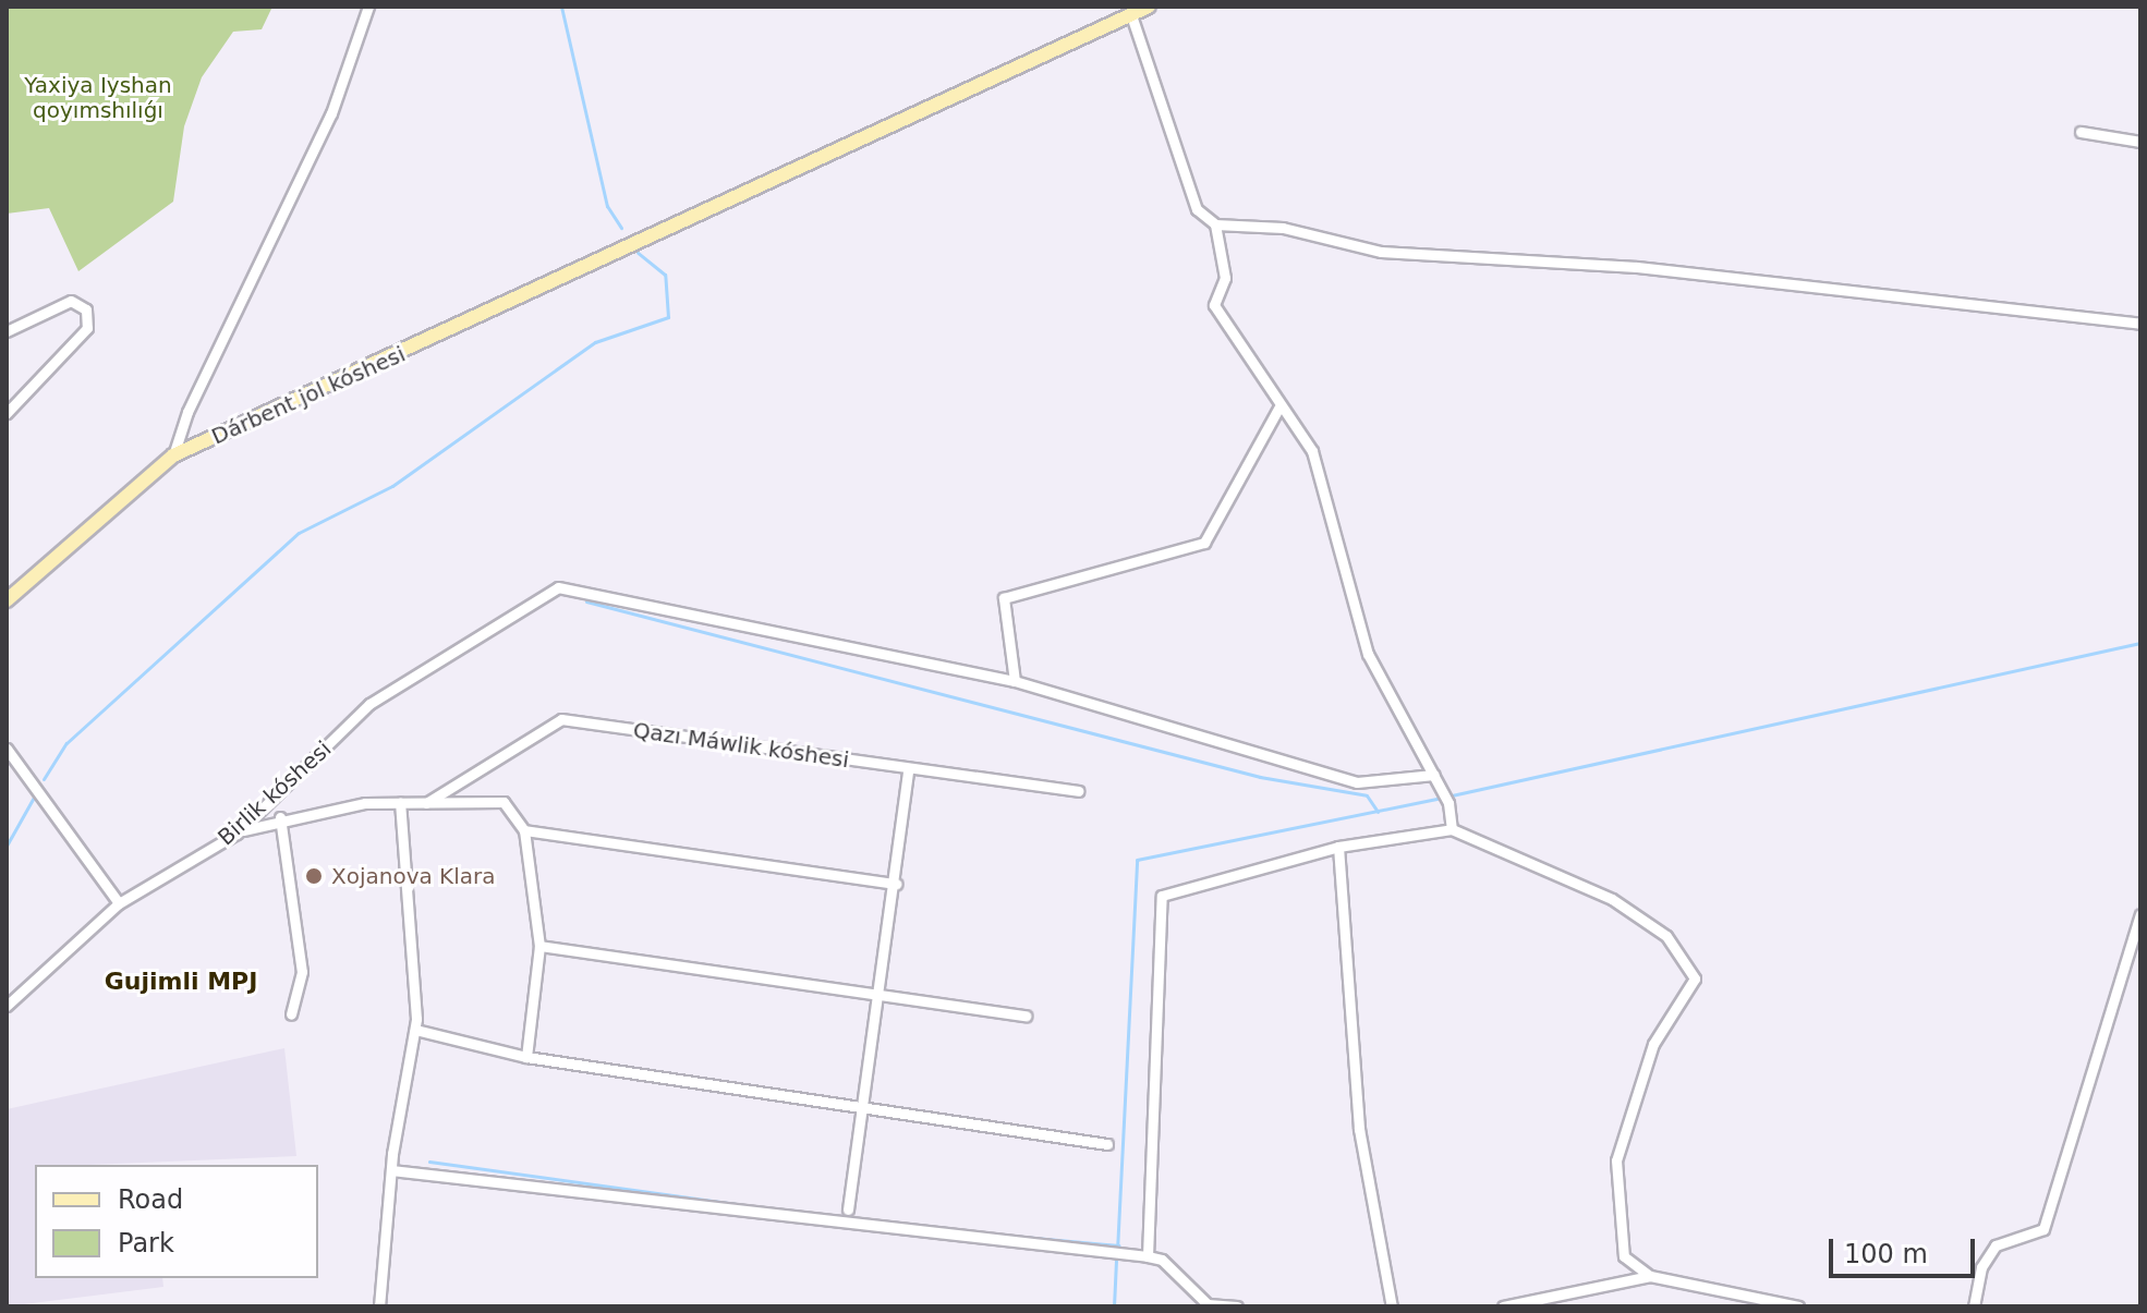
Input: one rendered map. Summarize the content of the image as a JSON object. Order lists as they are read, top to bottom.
{
  "streets": {
    "main road": ["Dárbent jol kóshesi"],
    "street": ["Qazı Máwlik kóshesi", "Birlik kóshesi"]
  },
  "districts": ["Gujimli MPJ"],
  "parks": ["Yaxiya Iyshan qoyımshılıǵı"],
  "places": ["Xojanova Klara"],
  "legend": ["Road", "Park"],
  "scale_bar": "100 m"
}
